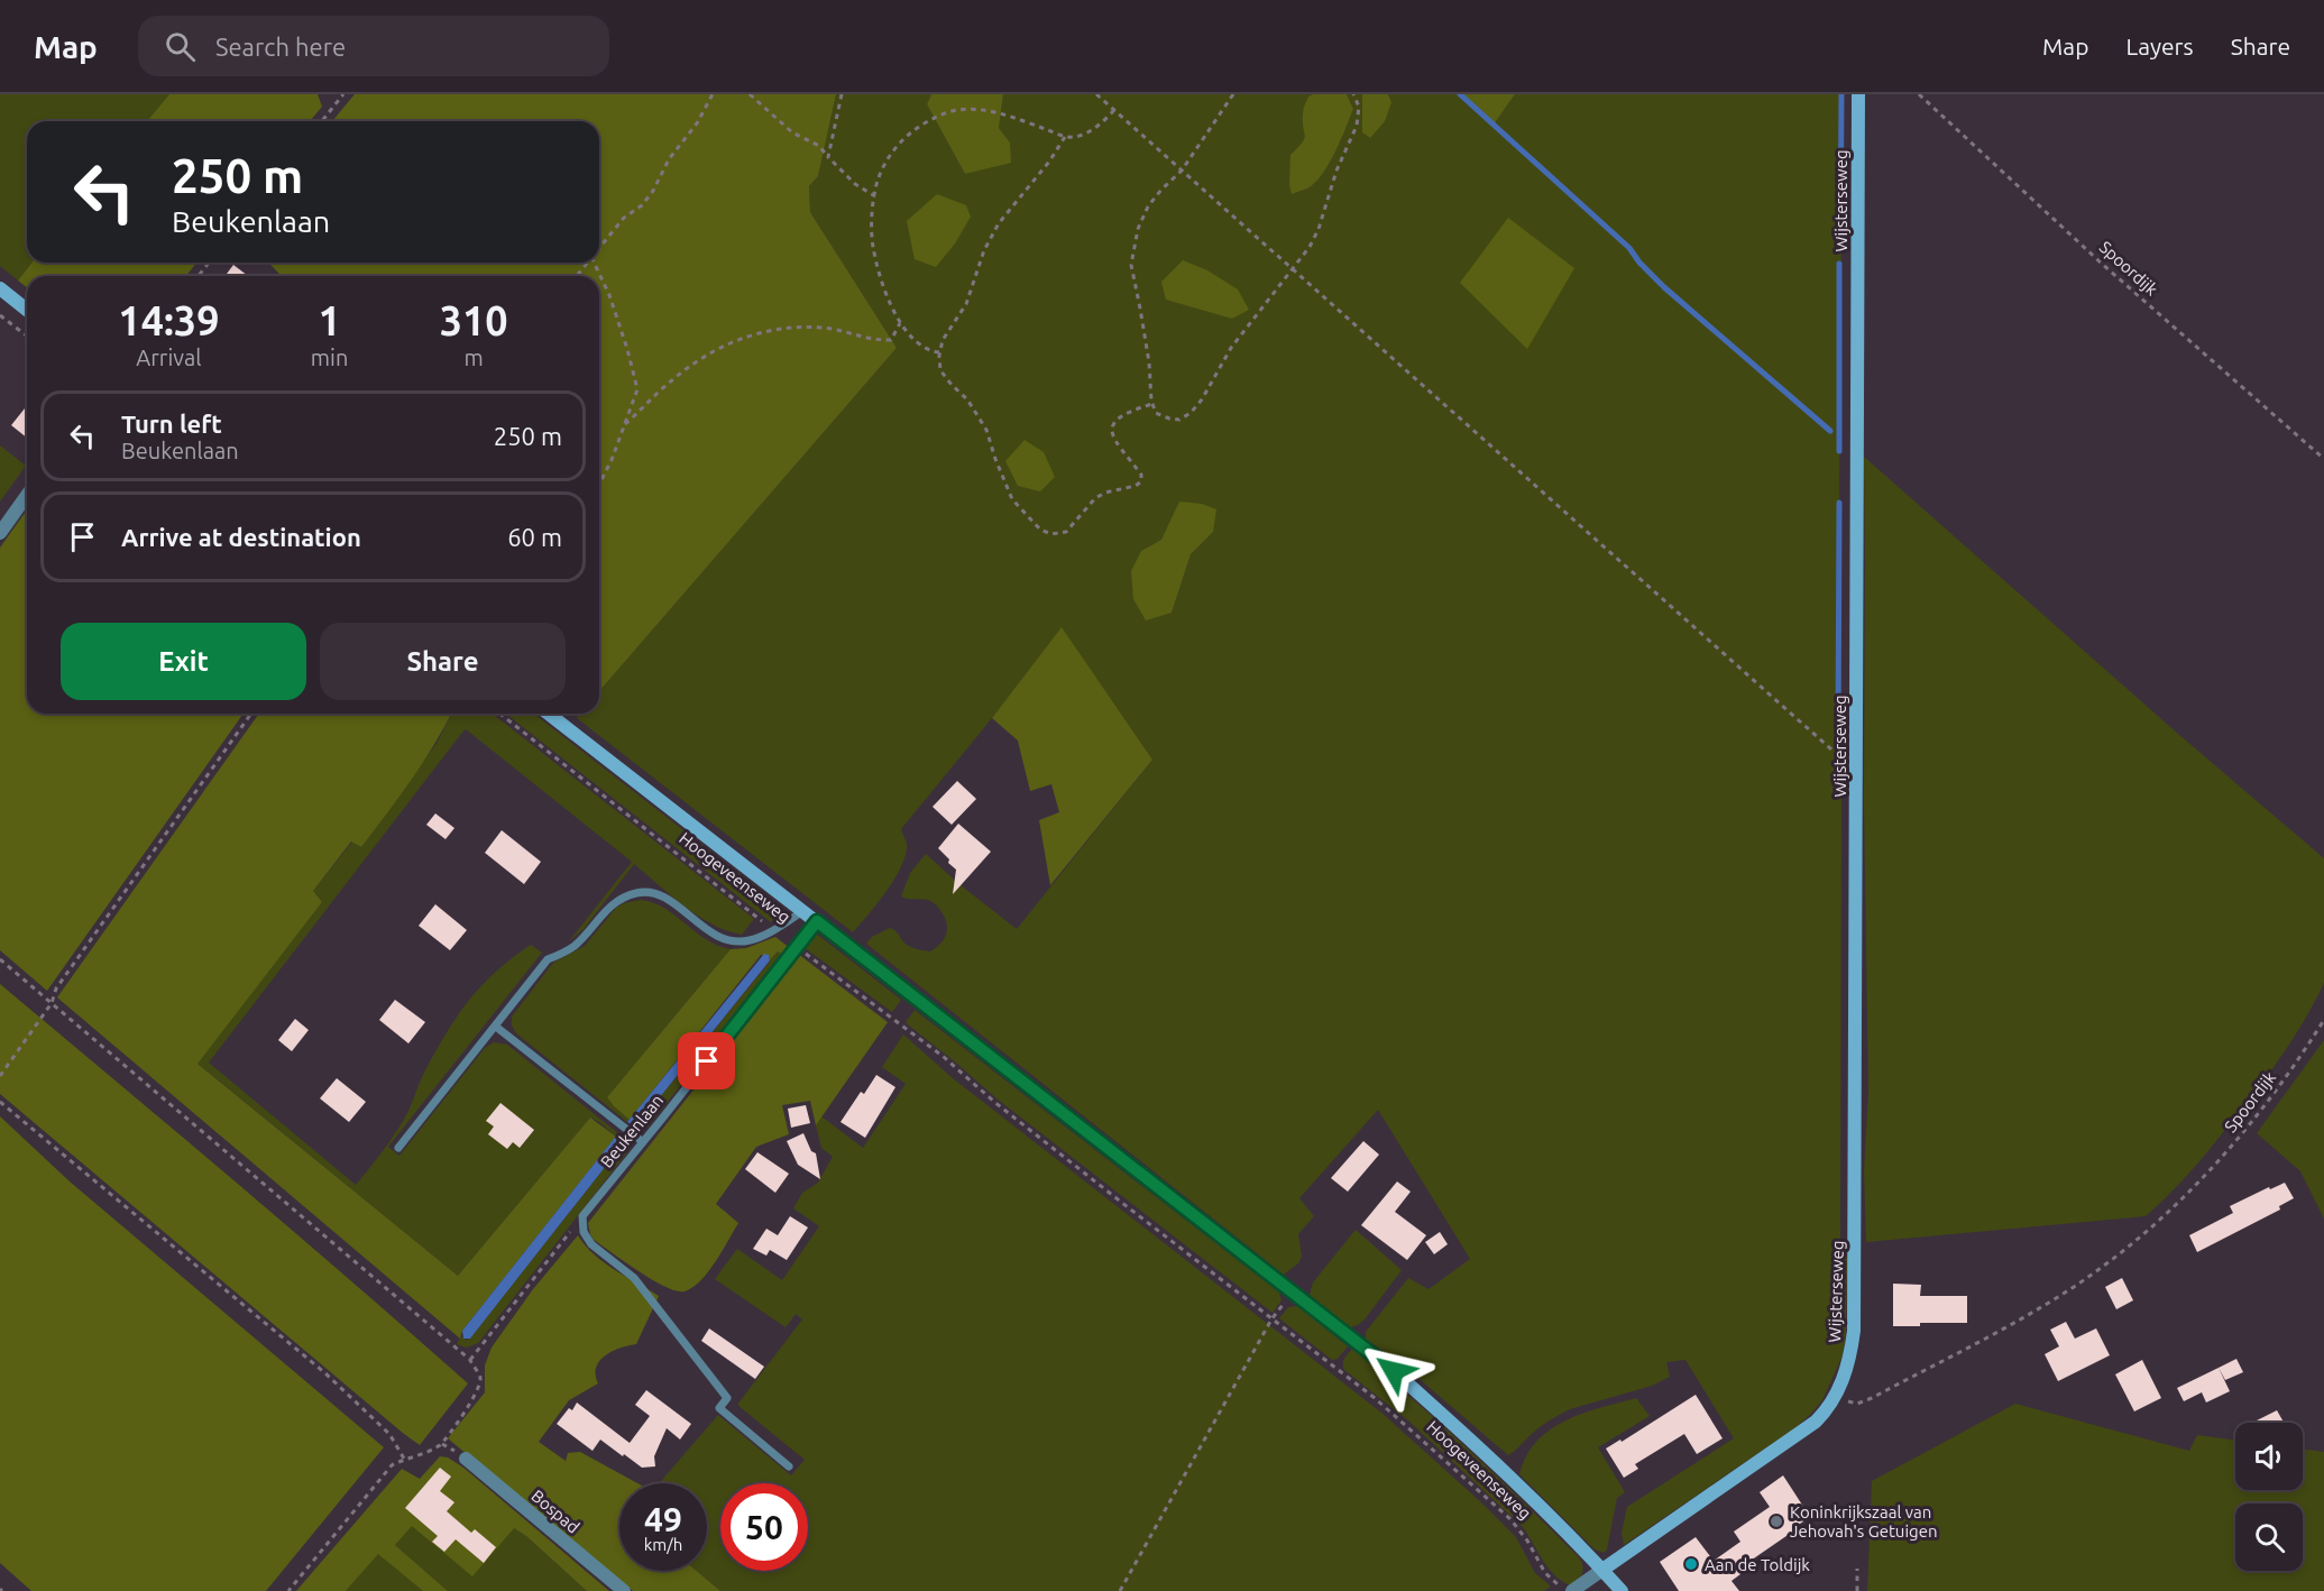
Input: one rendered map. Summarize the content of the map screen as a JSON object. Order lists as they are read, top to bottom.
{
  "streets": {
    "street": ["Wijsterseweg", "Hoogeveenseweg", "Bospad"],
    "lane": ["Beukenlaan"],
    "path": ["Spoordijk"]
  },
  "crossings": [
    ["Wijsterseweg", "Spoordijk"],
    ["Wijsterseweg", "Hoogeveenseweg"],
    ["Hoogeveenseweg", "Beukenlaan"]
  ],
  "places": ["Koninkrijkszaal van Jehovah's Getuigen", "Aan de Toldijk"],
  "page": {
    "header": "Map",
    "search": "Search here",
    "nav": ["Map", "Layers", "Share"],
    "turn": ["250 m", "Beukenlaan"],
    "eta": [
      "14:39",
      "Arrival",
      "1",
      "min",
      "310",
      "m"
    ],
    "list": [
      {
        "name": "Turn left",
        "note": "Beukenlaan",
        "value": "250 m"
      },
      {
        "name": "Arrive at destination",
        "value": "60 m"
      }
    ],
    "buttons": ["Exit", "Share"],
    "speed": "49 km/h",
    "limit": "50"
  }
}
